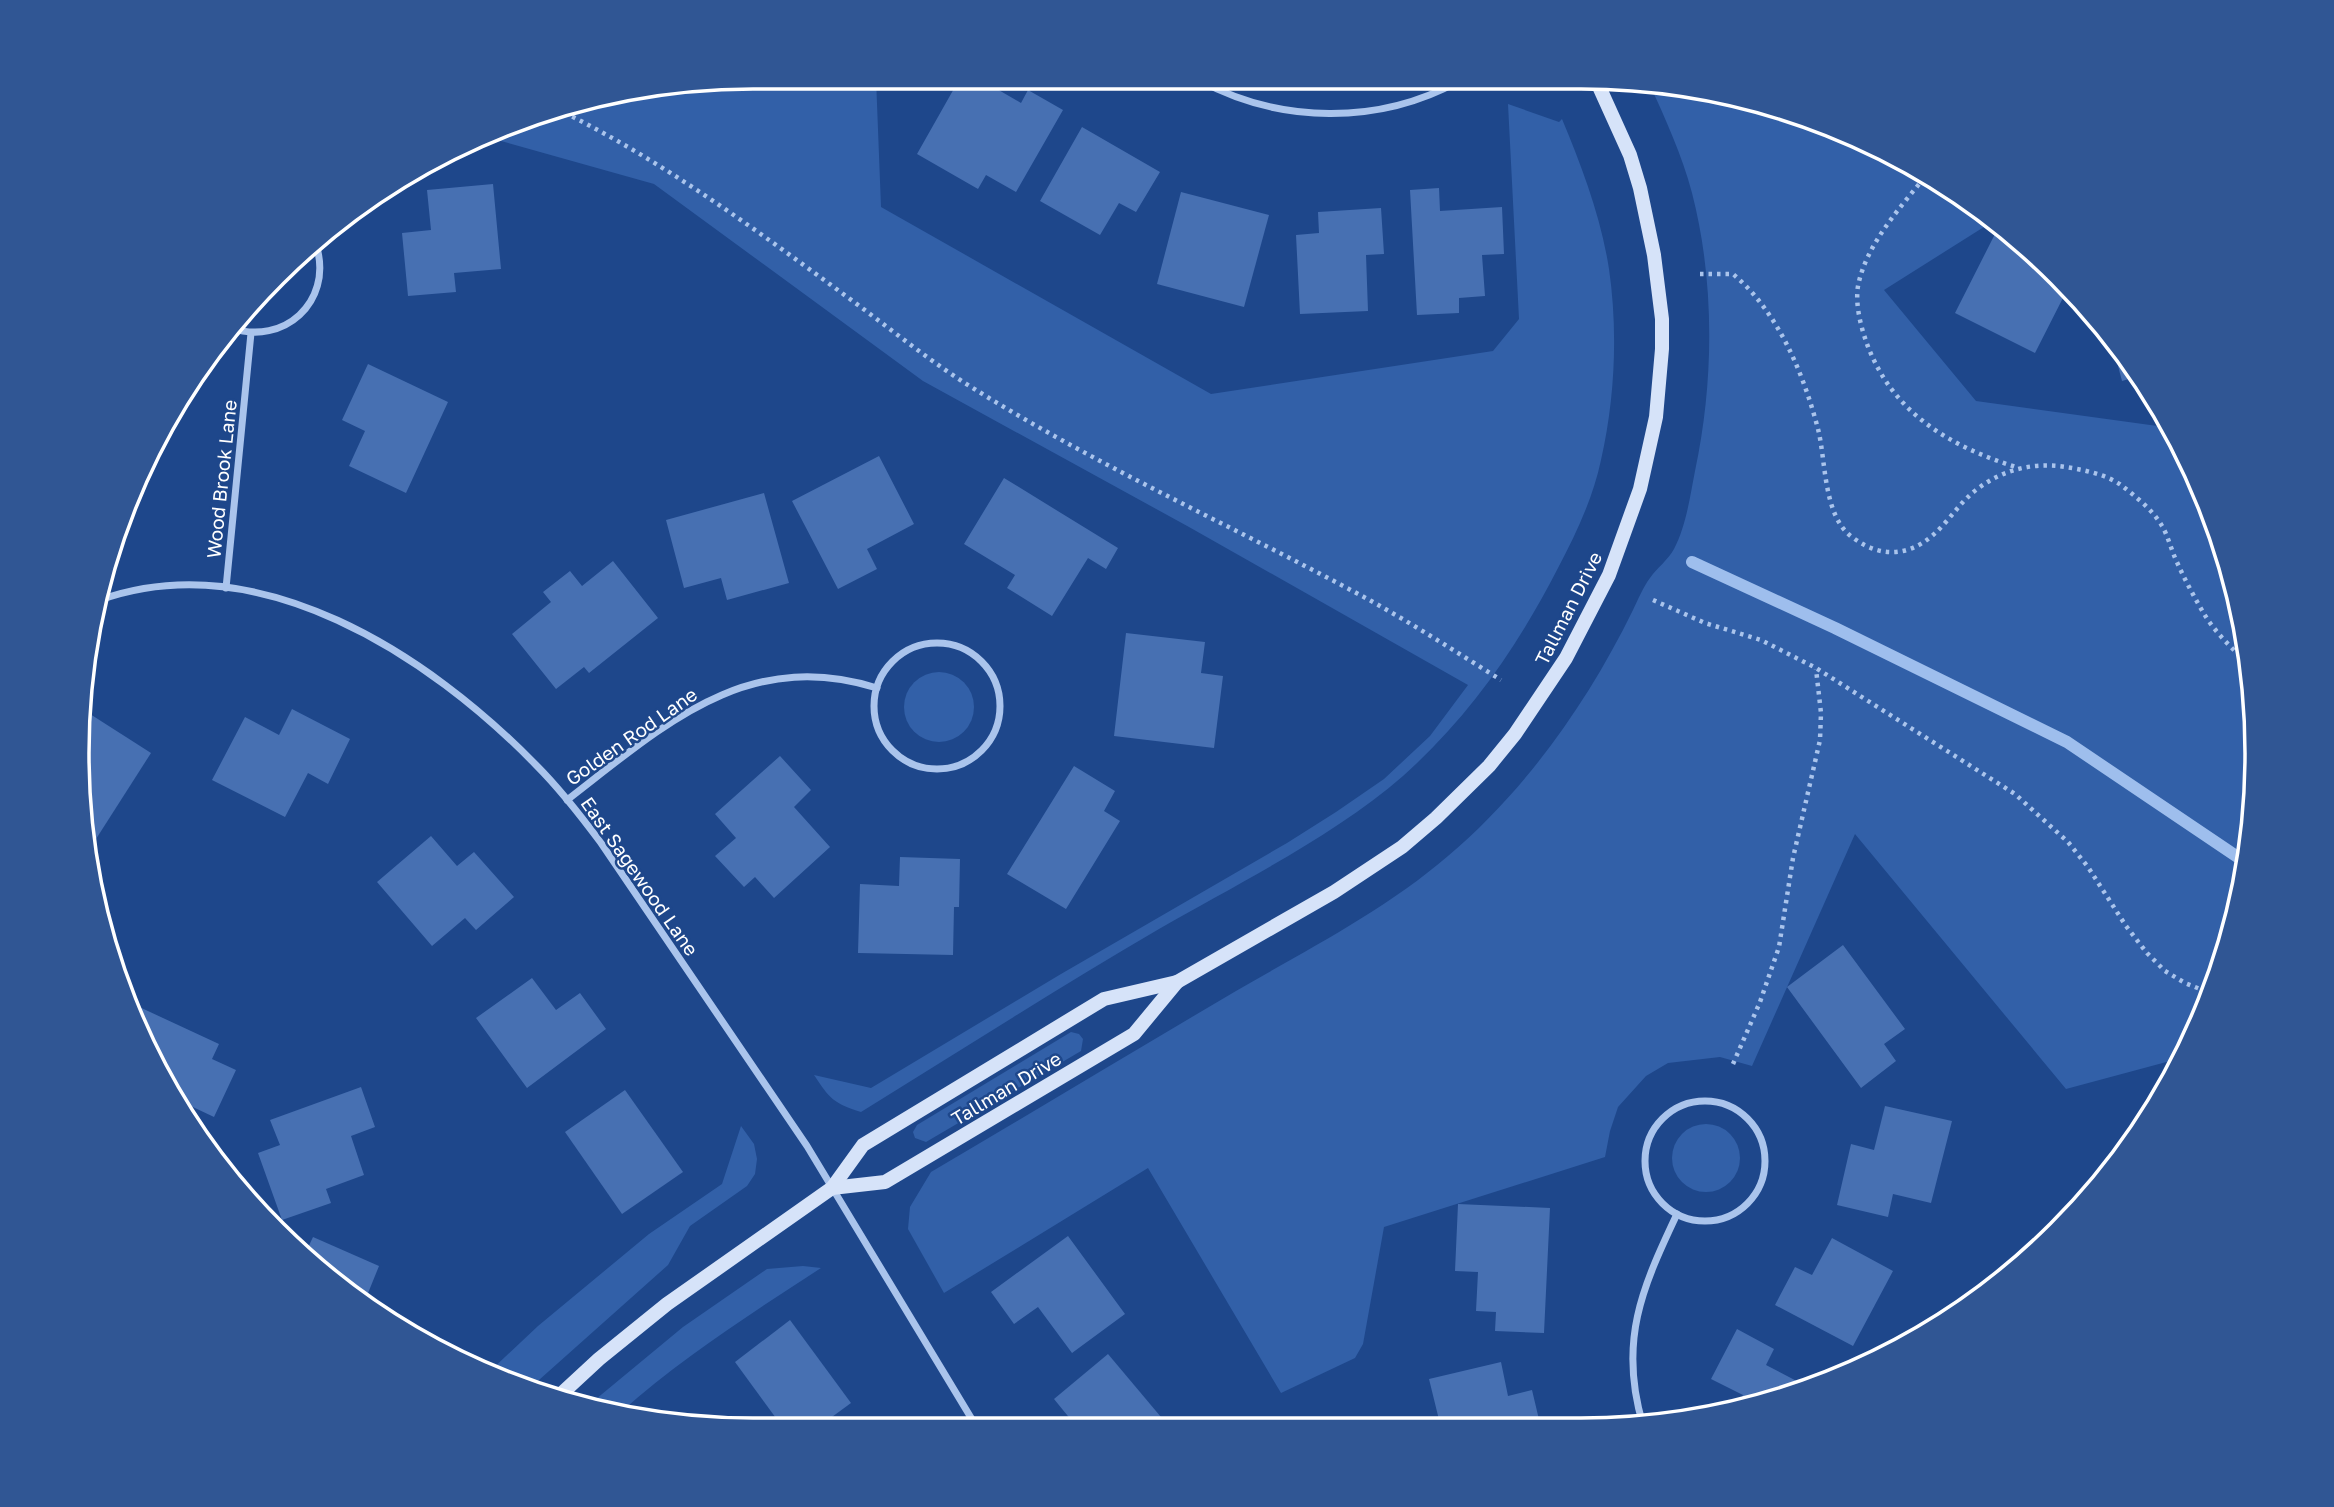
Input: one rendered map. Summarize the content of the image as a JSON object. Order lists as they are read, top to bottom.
{
  "streets": {
    "street": [
      "Wood Brook Lane",
      "Tallman Drive",
      "Golden Rod Lane",
      "East Sagewood Lane"
    ]
  },
  "crossings": [
    ["Wood Brook Lane", "East Sagewood Lane"],
    ["Tallman Drive", "East Sagewood Lane"],
    ["Golden Rod Lane", "East Sagewood Lane"]
  ]
}
